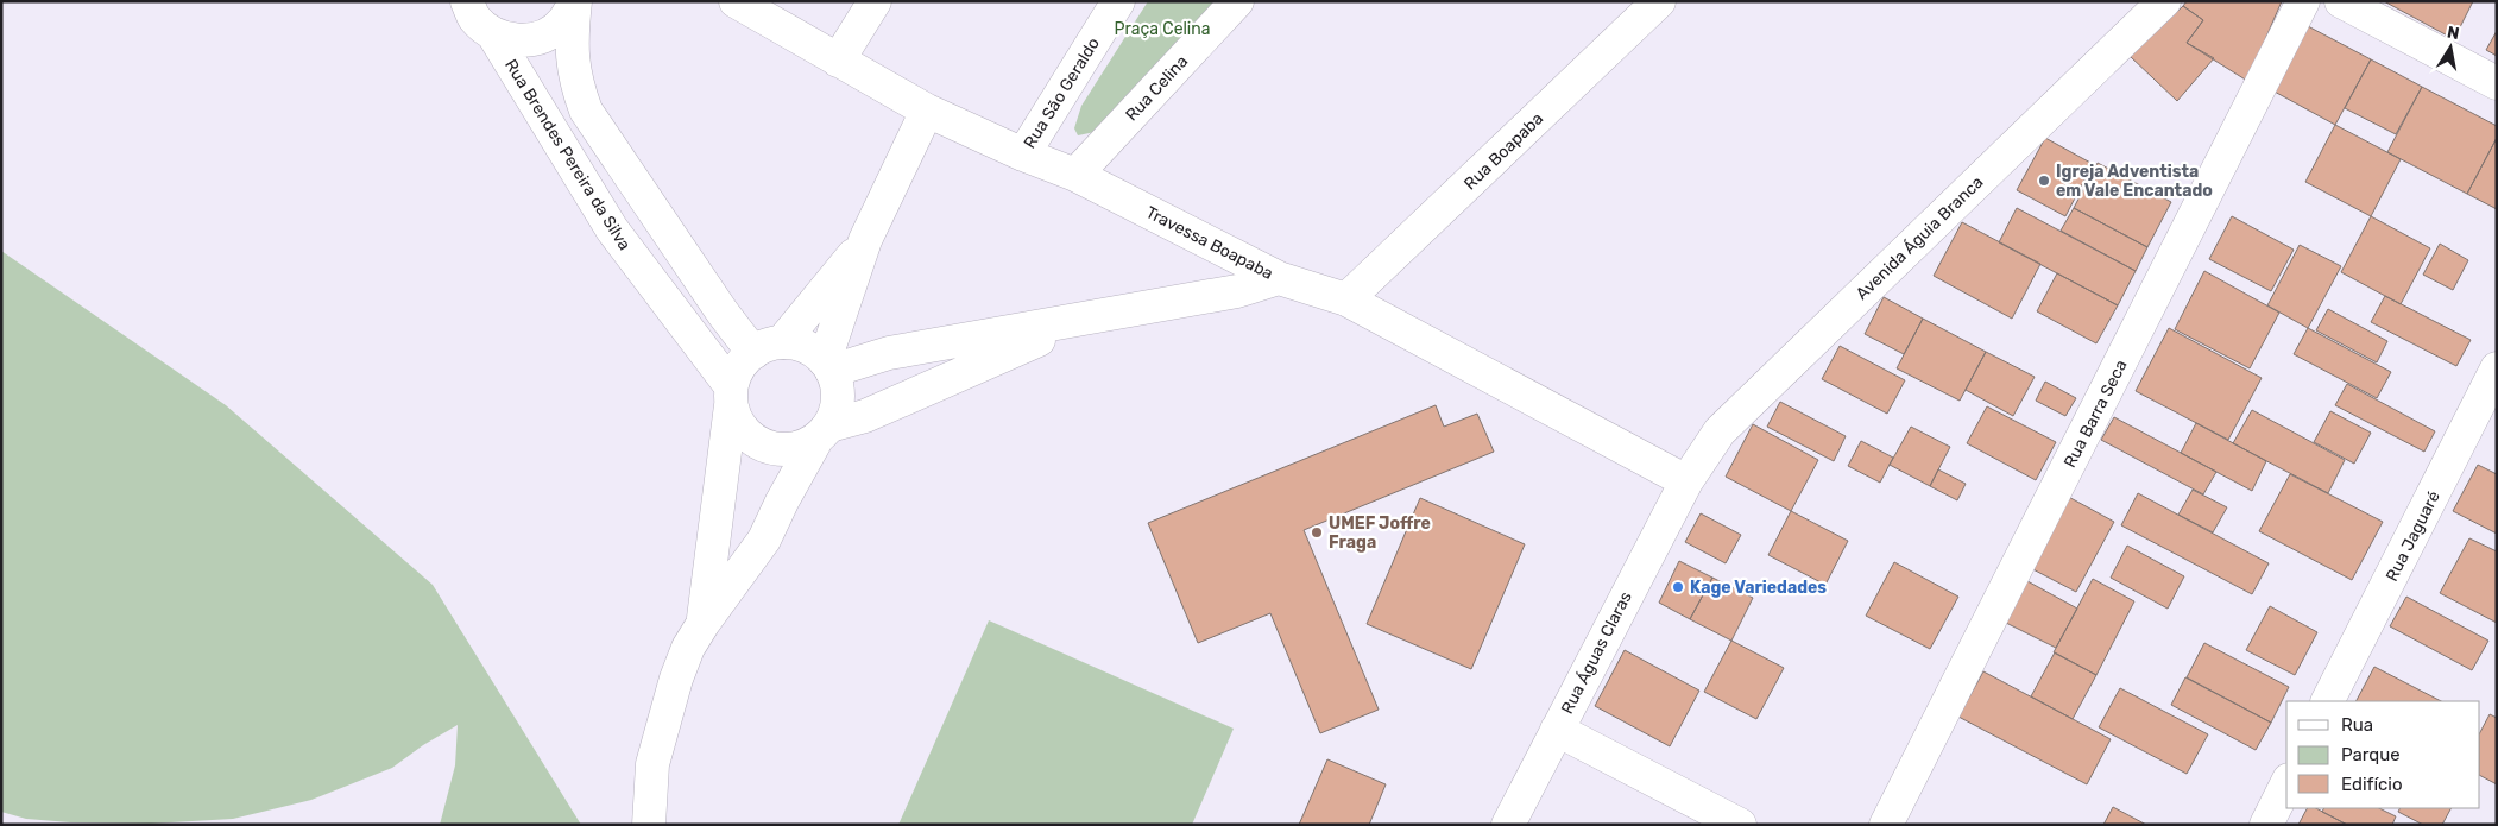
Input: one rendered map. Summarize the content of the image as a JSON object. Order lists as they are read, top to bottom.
{
  "streets": {
    "street": [
      "Rua Celina",
      "Rua São Geraldo",
      "Rua Boapaba",
      "Rua Brendes Pereira da Silva",
      "Avenida Águia Branca",
      "Travessa Boapaba",
      "Rua Barra Seca",
      "Rua Jaguaré",
      "Rua Águas Claras"
    ]
  },
  "crossings": [
    ["Rua Celina", "Travessa Boapaba"],
    ["Rua São Geraldo", "Travessa Boapaba"],
    ["Rua Boapaba", "Travessa Boapaba"],
    ["Avenida Águia Branca", "Travessa Boapaba"],
    ["Avenida Águia Branca", "Rua Águas Claras"],
    ["Travessa Boapaba", "Rua Águas Claras"]
  ],
  "parks": ["Praça Celina"],
  "places": ["Igreja Adventista em Vale Encantado", "UMEF Joffre Fraga", "Kage Variedades"],
  "legend": ["Rua", "Parque", "Edifício"],
  "north": "top"
}
